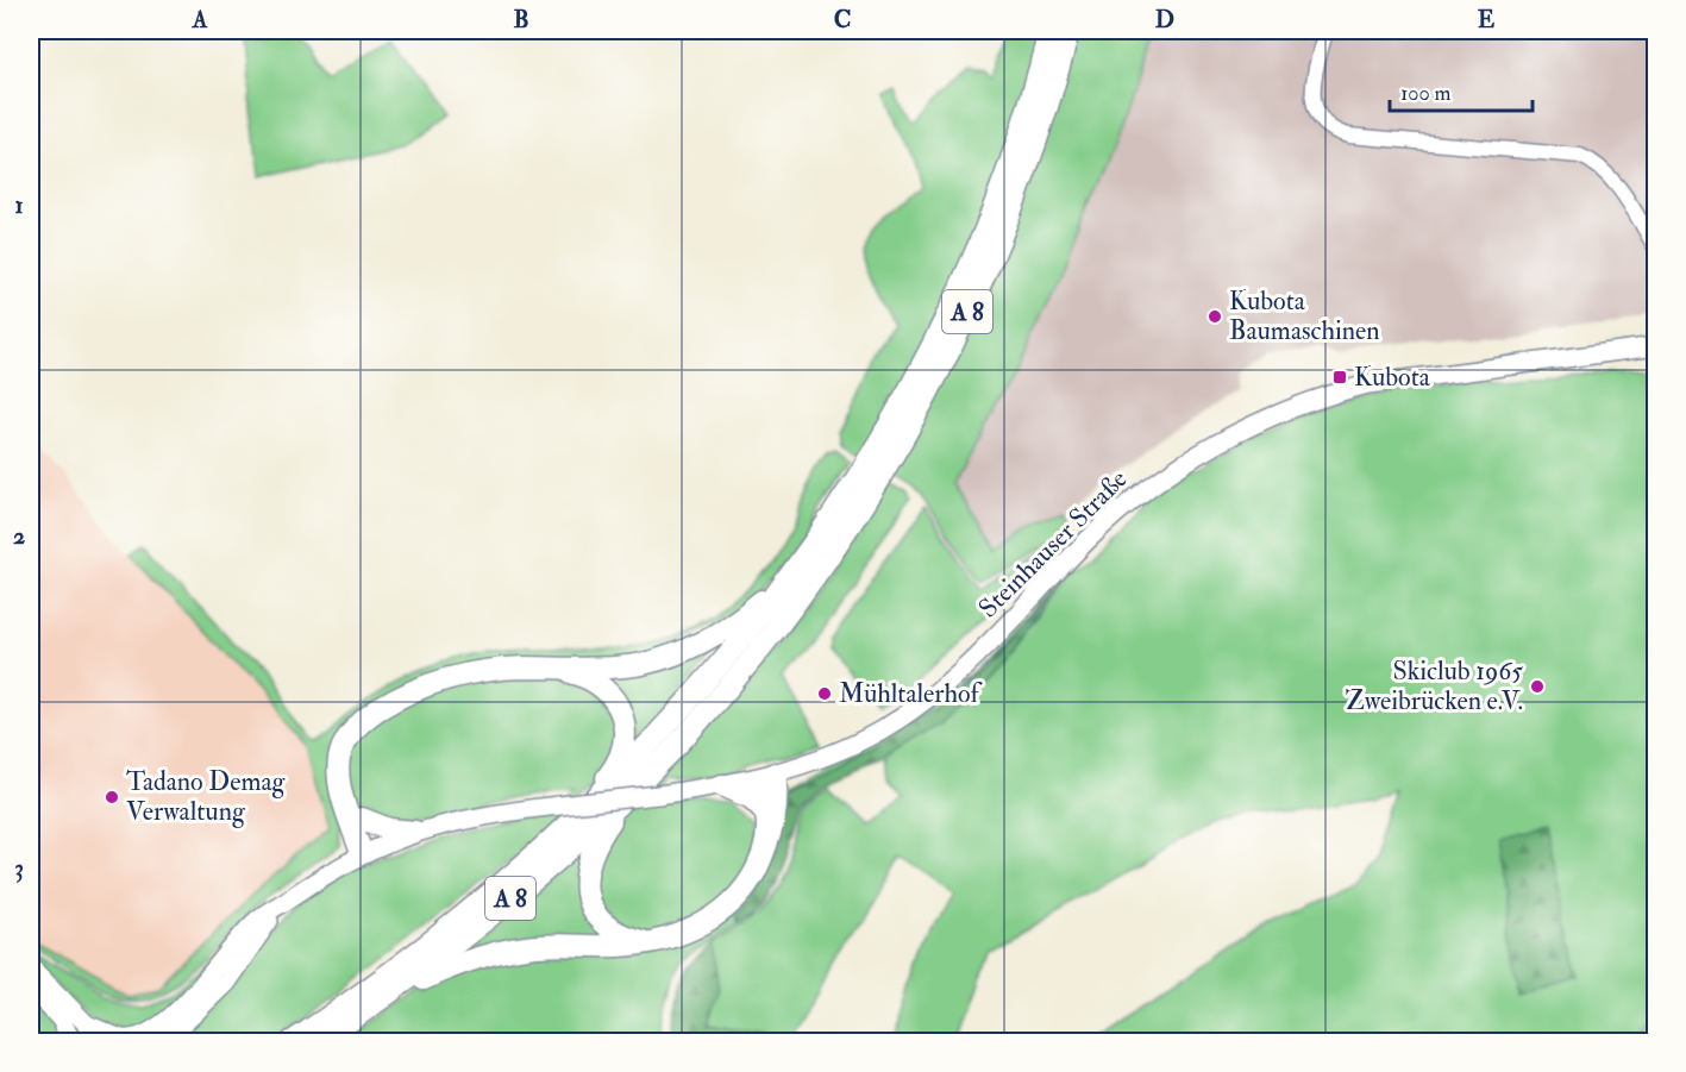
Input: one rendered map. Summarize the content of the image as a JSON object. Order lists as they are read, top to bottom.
{
  "streets": {
    "highway": ["A 8"],
    "main road": ["Steinhauser Straße"]
  },
  "places": {
    "other": [
      "Kubota Baumaschinen",
      "Skiclub 1965 Zweibrücken e.V.",
      "Mühltalerhof",
      "Tadano Demag Verwaltung"
    ],
    "transit": ["Kubota"]
  },
  "scale_bar": "100 m",
  "grid": {
    "columns": [
      "A",
      "B",
      "C",
      "D",
      "E"
    ],
    "rows": ["1", "2", "3"]
  }
}
